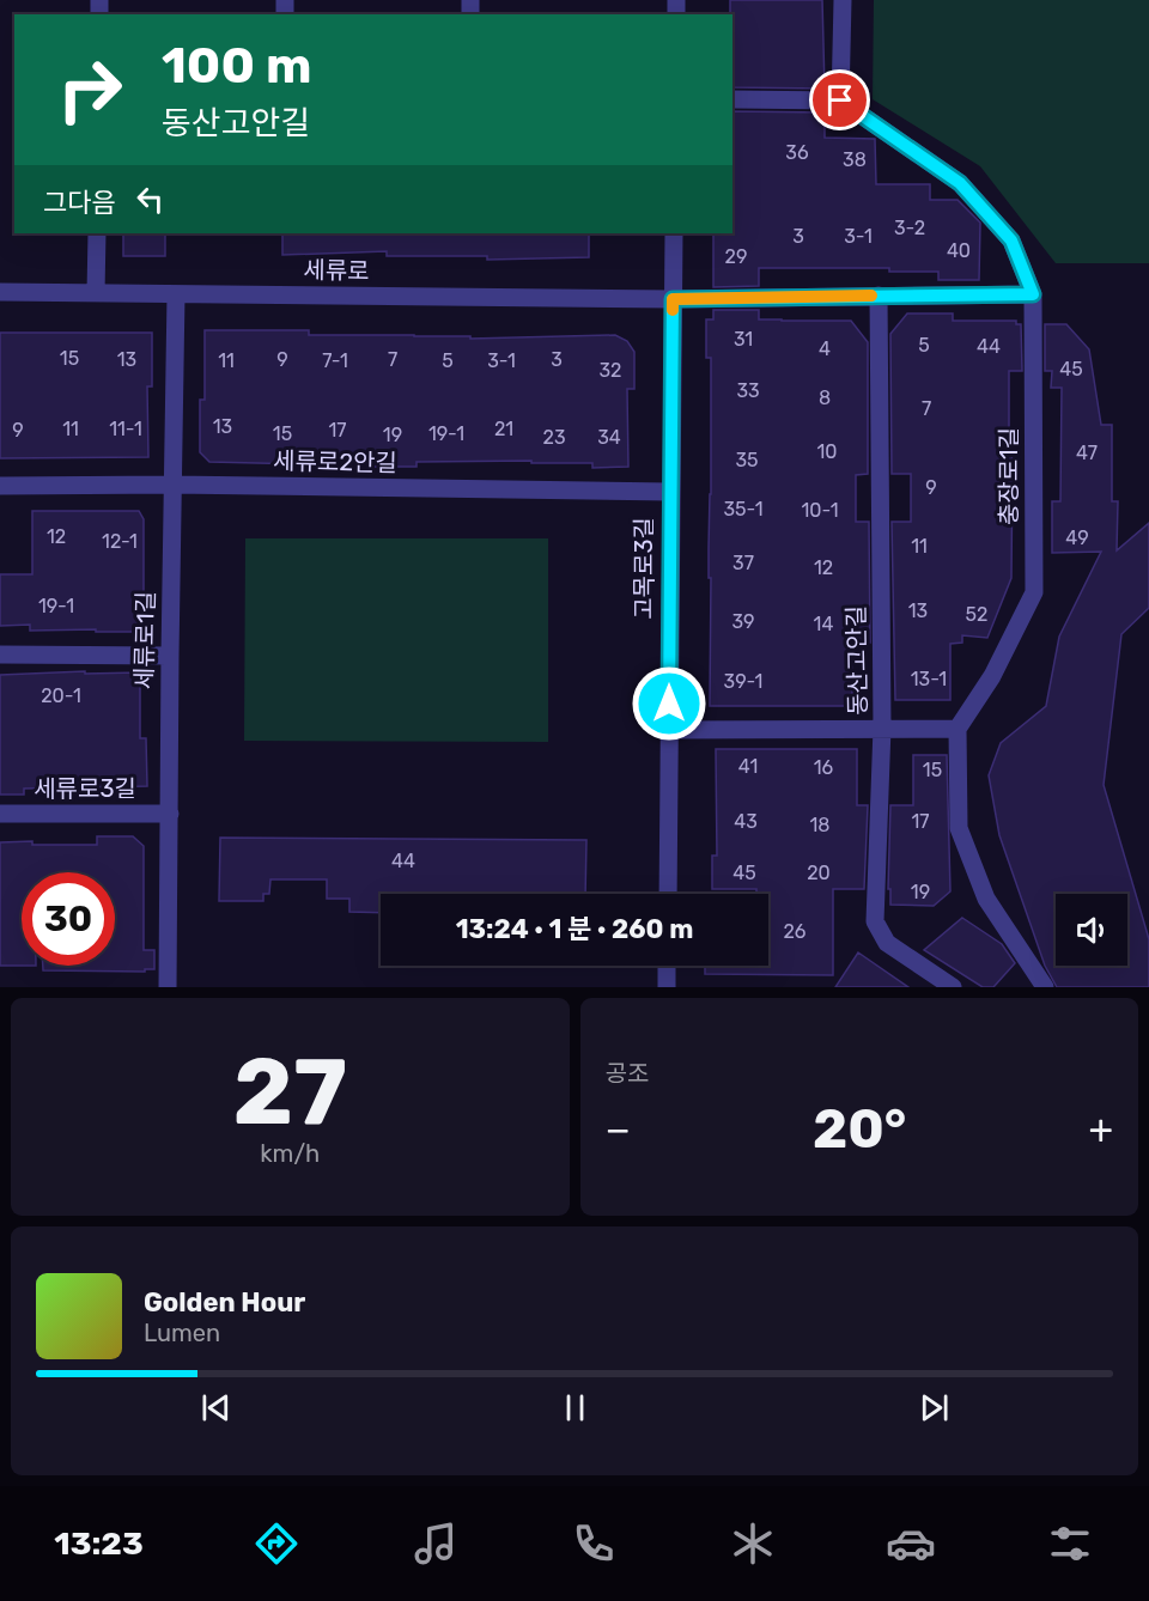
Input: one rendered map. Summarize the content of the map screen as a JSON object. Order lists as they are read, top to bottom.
{
  "streets": {
    "street": [
      "세류로",
      "세류로2안길",
      "충장로1길",
      "고목로3길",
      "세류로1길",
      "동산고안길",
      "세류로3길"
    ]
  },
  "crossings": [
    ["세류로", "고목로3길"],
    ["세류로", "세류로1길"],
    ["세류로2안길", "고목로3길"],
    ["세류로2안길", "세류로1길"],
    ["세류로1길", "세류로3길"]
  ],
  "house_numbers": [
    "36",
    "38",
    "3-2",
    "3",
    "3-1",
    "40",
    "29",
    "31",
    "5",
    "44",
    "4",
    "15",
    "13",
    "9",
    "7",
    "3",
    "11",
    "7-1",
    "5",
    "3-1",
    "45",
    "32",
    "33",
    "8",
    "7",
    "13",
    "11",
    "11-1",
    "21",
    "9",
    "17",
    "15",
    "19-1",
    "19",
    "23",
    "34",
    "10",
    "47",
    "35",
    "9",
    "35-1",
    "10-1",
    "12",
    "49",
    "12-1",
    "11",
    "37",
    "12",
    "19-1",
    "13",
    "52",
    "39",
    "14",
    "13-1",
    "39-1",
    "20-1",
    "41",
    "16",
    "15",
    "43",
    "17",
    "18",
    "44",
    "45",
    "20",
    "19",
    "26"
  ],
  "page": {
    "turn": ["100 m", "동산고안길"],
    "then": "그다음",
    "limit": "30",
    "trip": "13:24 · 1 분 · 260 m",
    "tile": [
      ["27", "km/h"],
      "공조"
    ],
    "heat": ["−", "20°", "+"],
    "song": ["Golden Hour", "Lumen"],
    "tabs": "13:23"
  }
}
